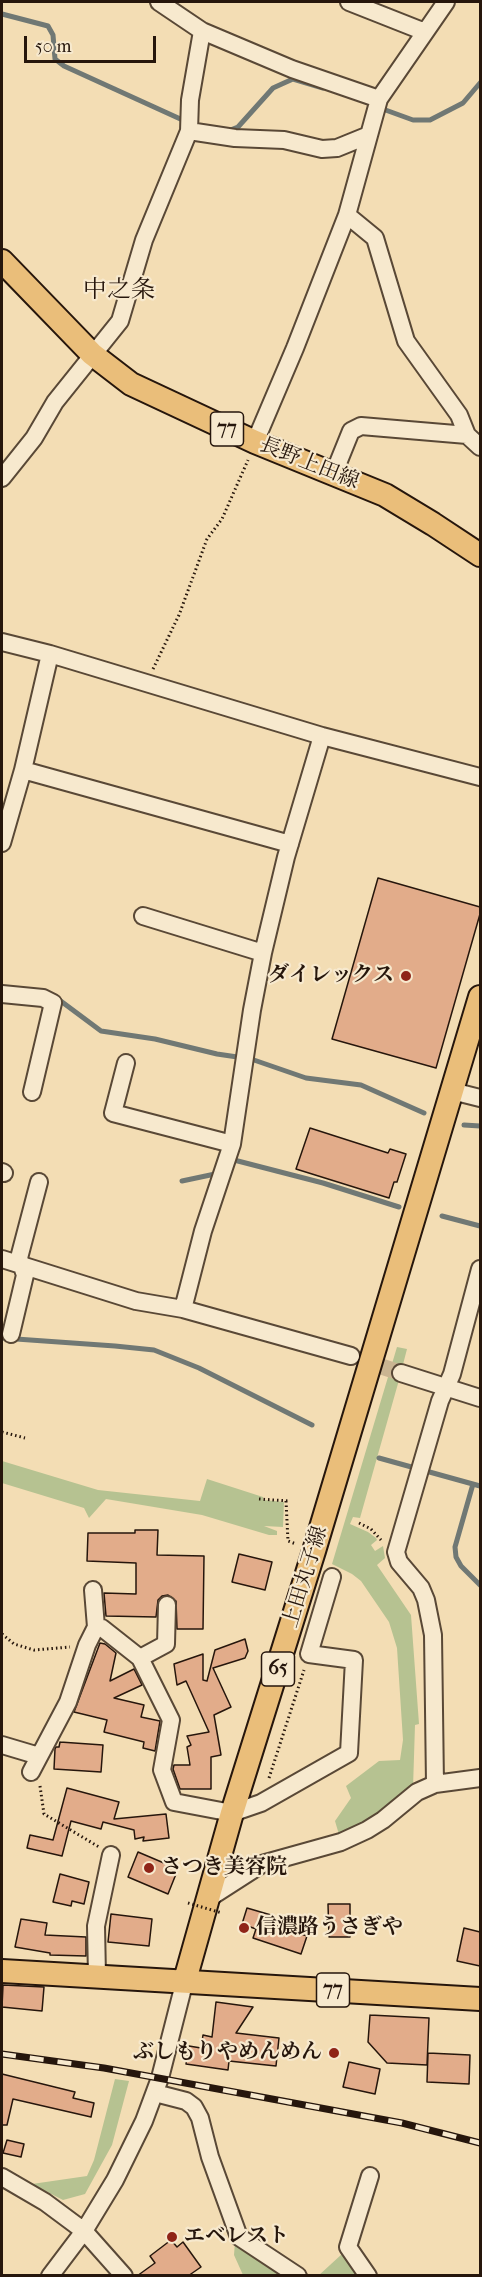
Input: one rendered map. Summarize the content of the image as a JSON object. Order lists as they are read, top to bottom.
{
  "streets": {
    "main road": [
      "77",
      "長野上田線",
      "上田丸子線",
      "65"
    ]
  },
  "crossings": [
    ["77", "上田丸子線"]
  ],
  "districts": ["中之条"],
  "places": [
    "ダイレックス",
    "さつき美容院",
    "信濃路うさぎや",
    "ぶしもりやめんめん",
    "エベレスト"
  ],
  "scale_bar": "50 m"
}
